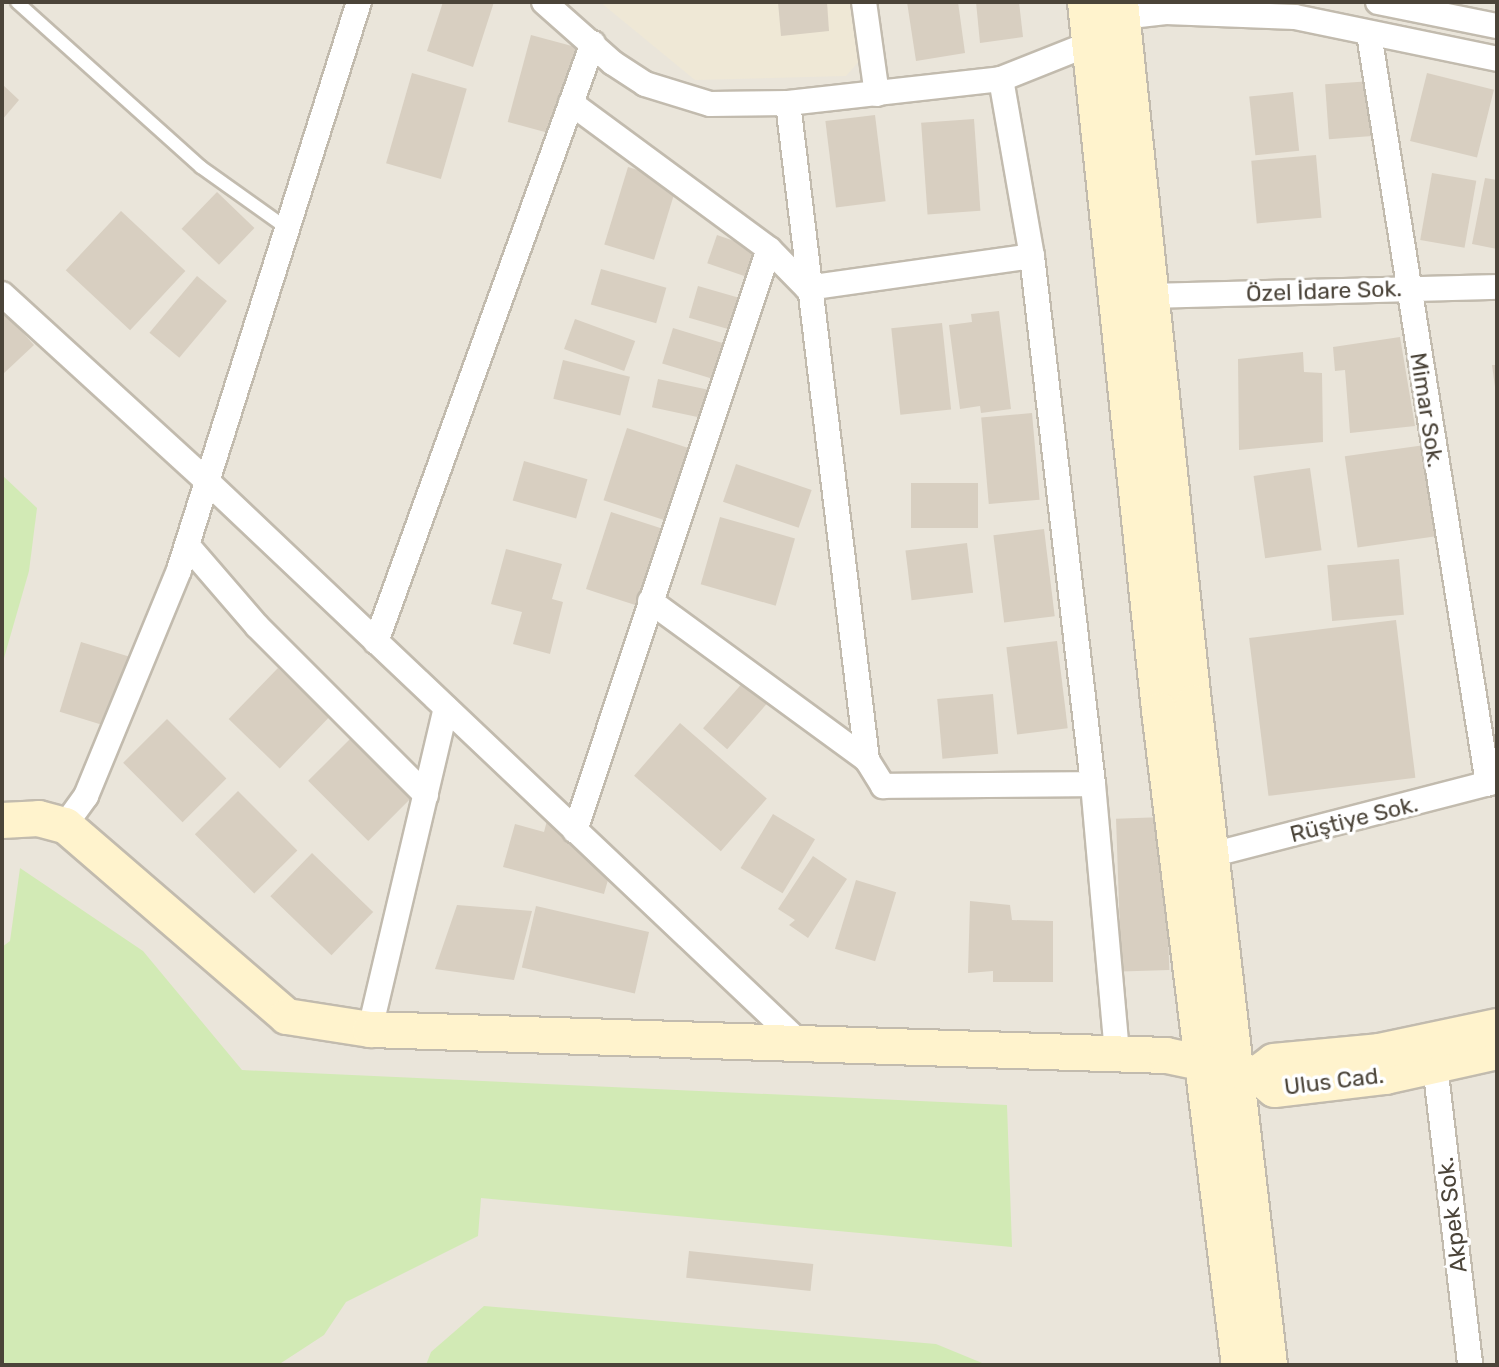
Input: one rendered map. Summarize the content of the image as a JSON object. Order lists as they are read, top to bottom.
{
  "streets": {
    "main road": ["Ulus Cad."],
    "street": [
      "Özel İdare Sok.",
      "Mimar Sok.",
      "Rüştiye Sok.",
      "Akpek Sok."
    ]
  },
  "crossings": [
    ["Özel İdare Sok.", "Mimar Sok."],
    ["Mimar Sok.", "Rüştiye Sok."],
    ["Ulus Cad.", "Akpek Sok."]
  ]
}
